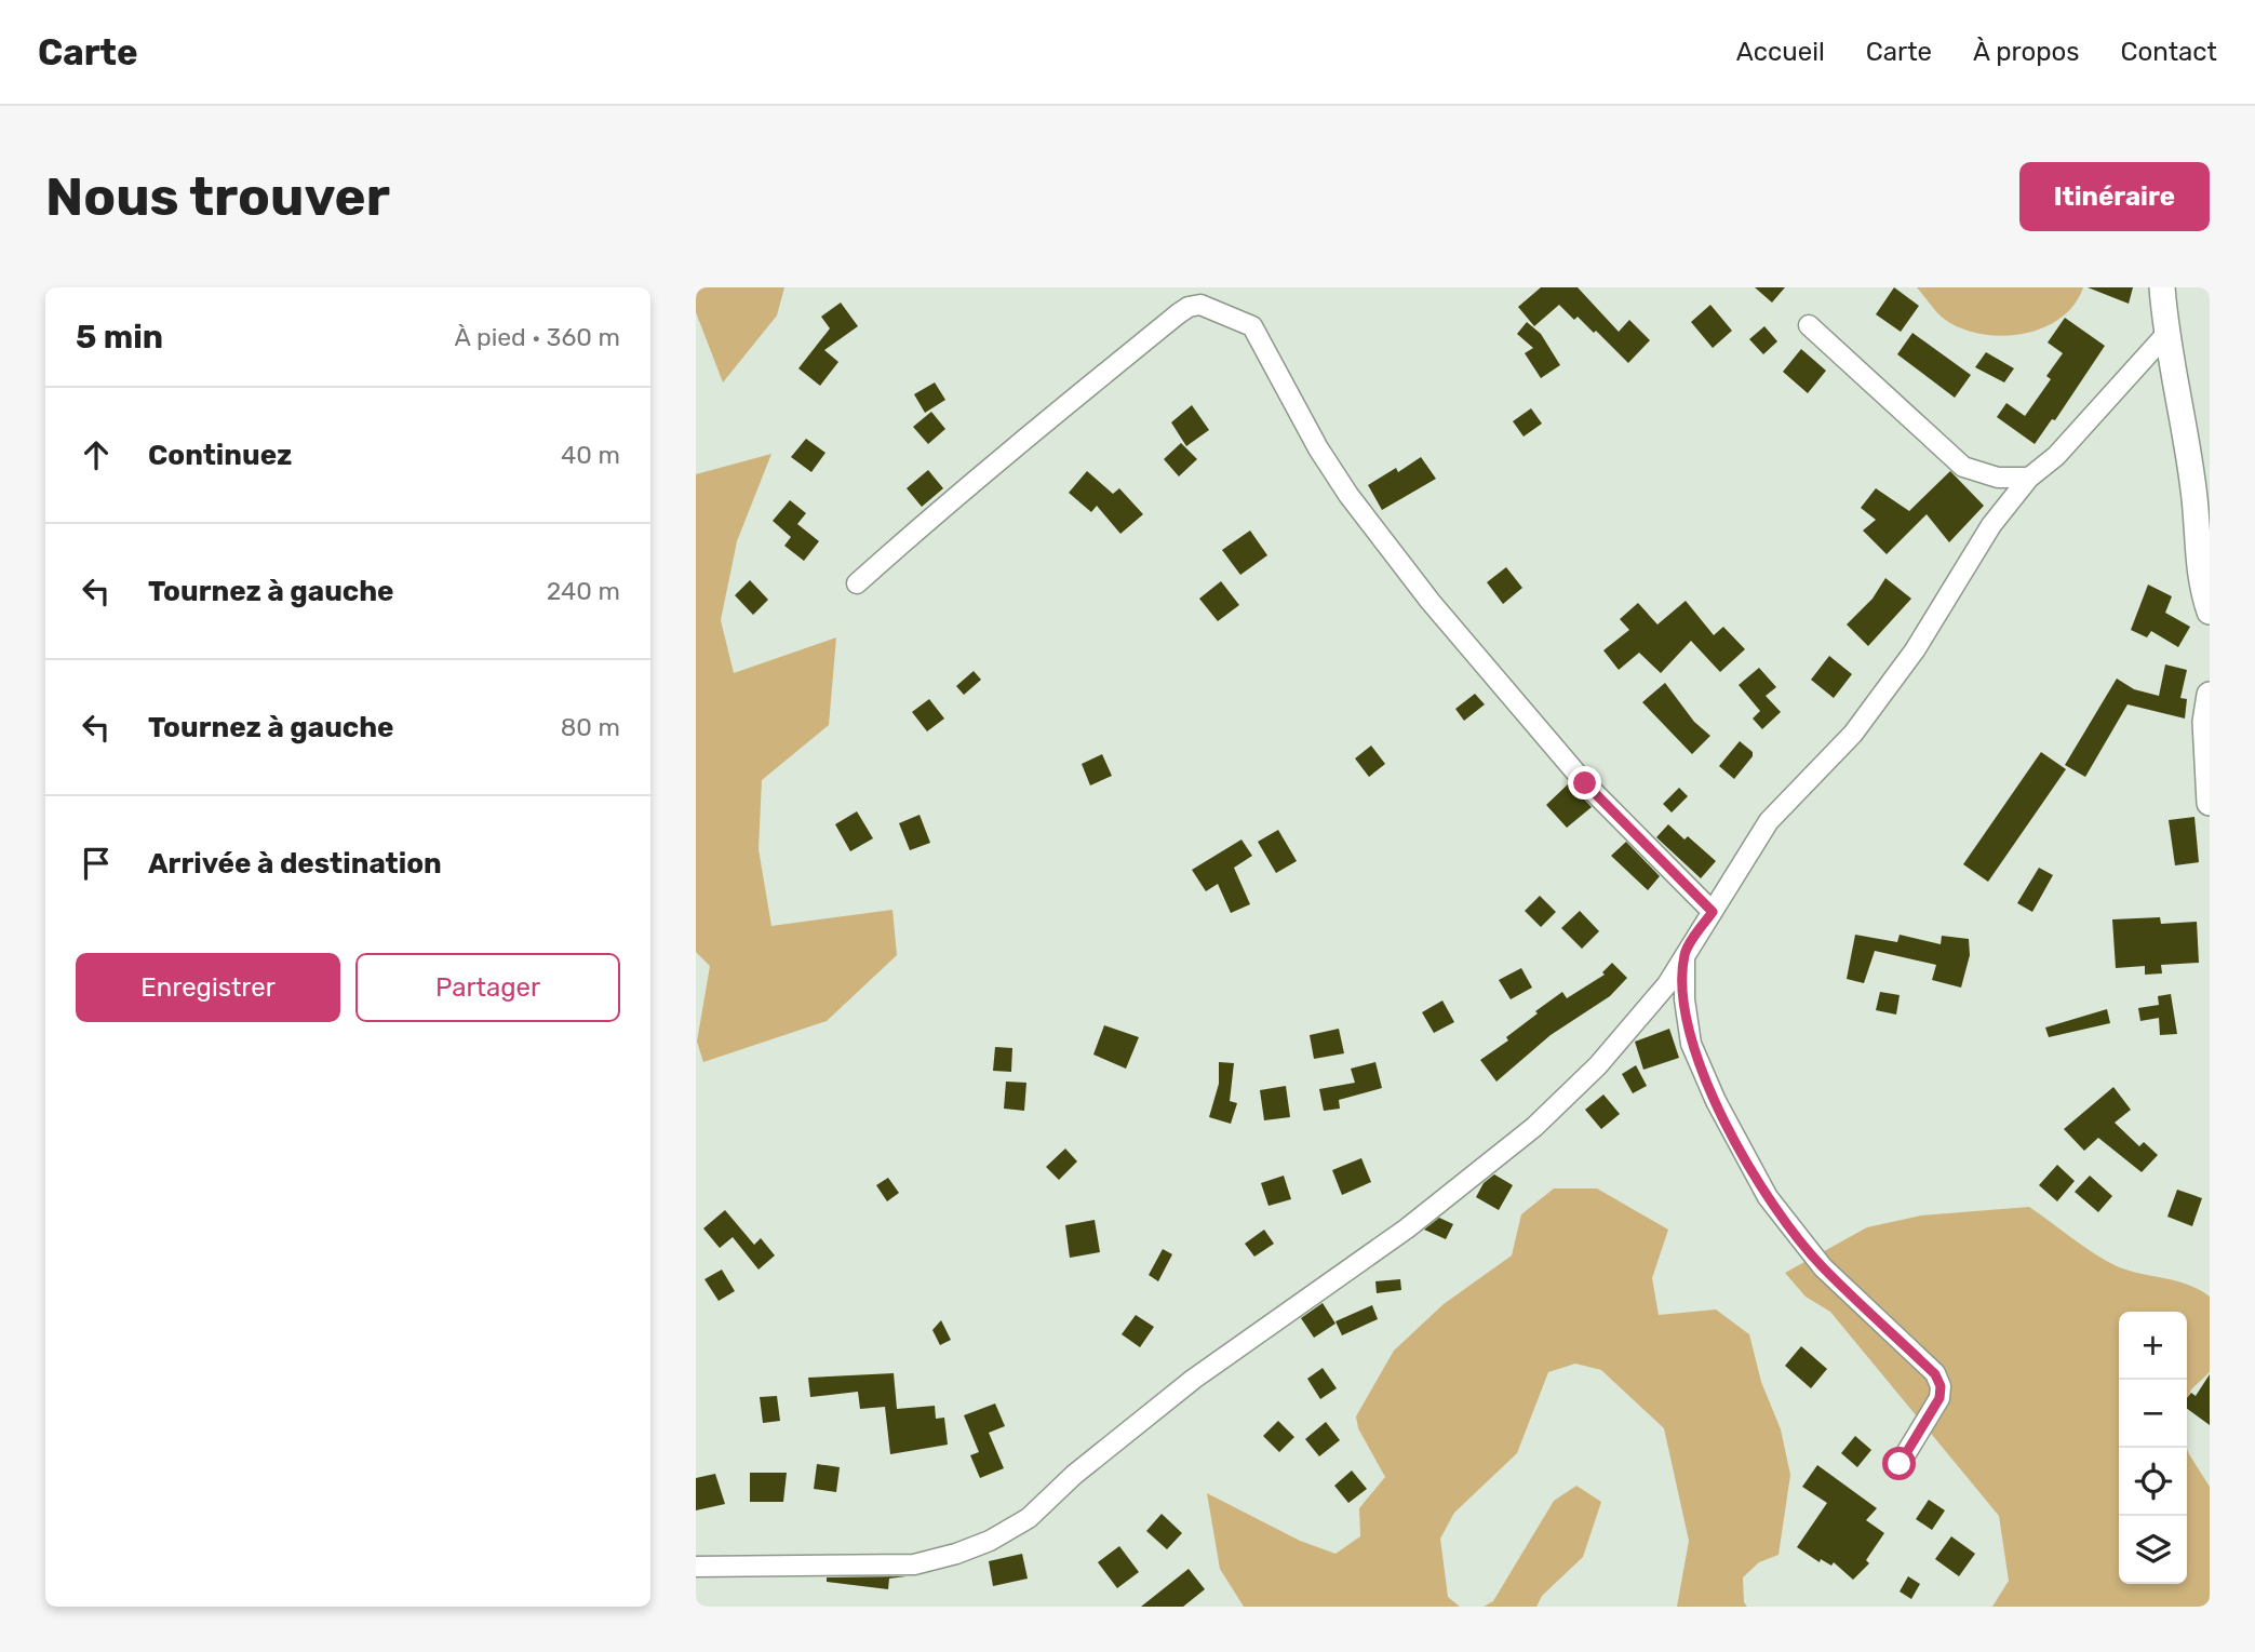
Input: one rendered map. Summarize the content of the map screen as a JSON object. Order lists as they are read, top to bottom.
{
  "page": {
    "header": "Carte",
    "nav": [
      "Accueil",
      "Carte",
      "À propos",
      "Contact"
    ],
    "buttons": [
      "Itinéraire",
      ["Enregistrer", "Partager"]
    ],
    "title": "Nous trouver",
    "heading": ["5 min", "À pied · 360 m"],
    "list": [
      ["Continuez", "40 m"],
      ["Tournez à gauche", "240 m"],
      ["Tournez à gauche", "80 m"],
      "Arrivée à destination"
    ],
    "map_buttons": ["+", "−"]
  }
}
